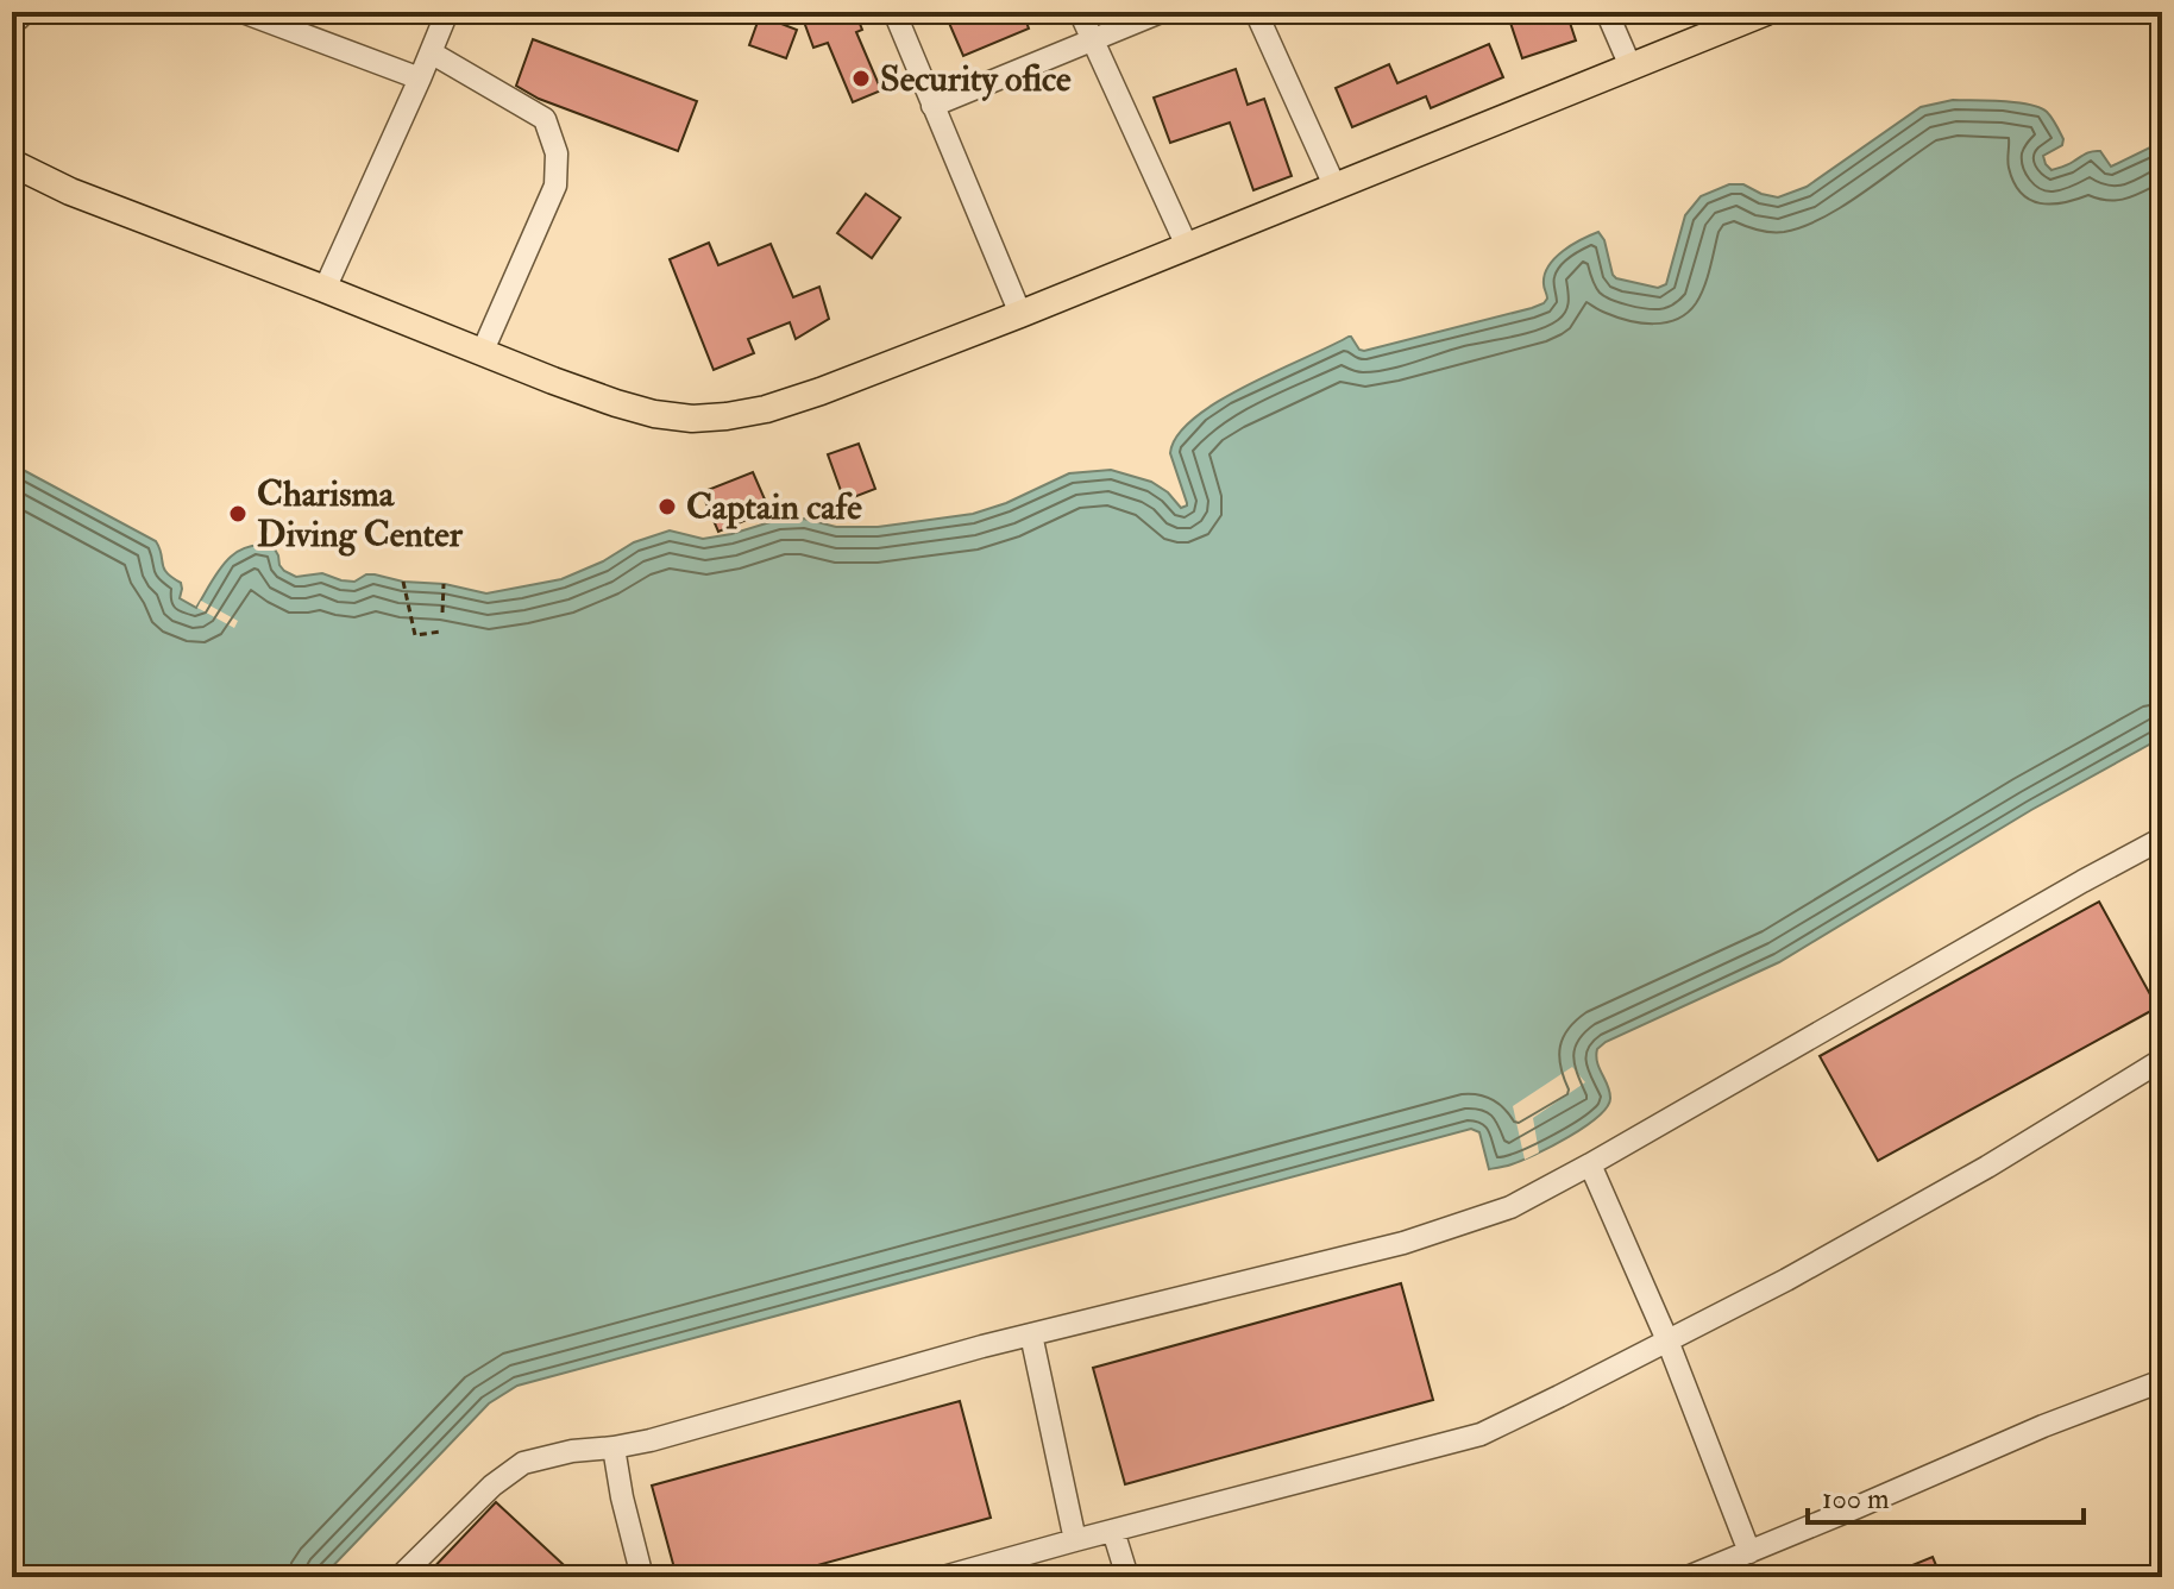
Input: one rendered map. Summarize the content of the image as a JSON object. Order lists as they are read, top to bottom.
{
  "places": ["Security ofice", "Captain cafe", "Charisma Diving Center"],
  "scale_bar": "100 m"
}
